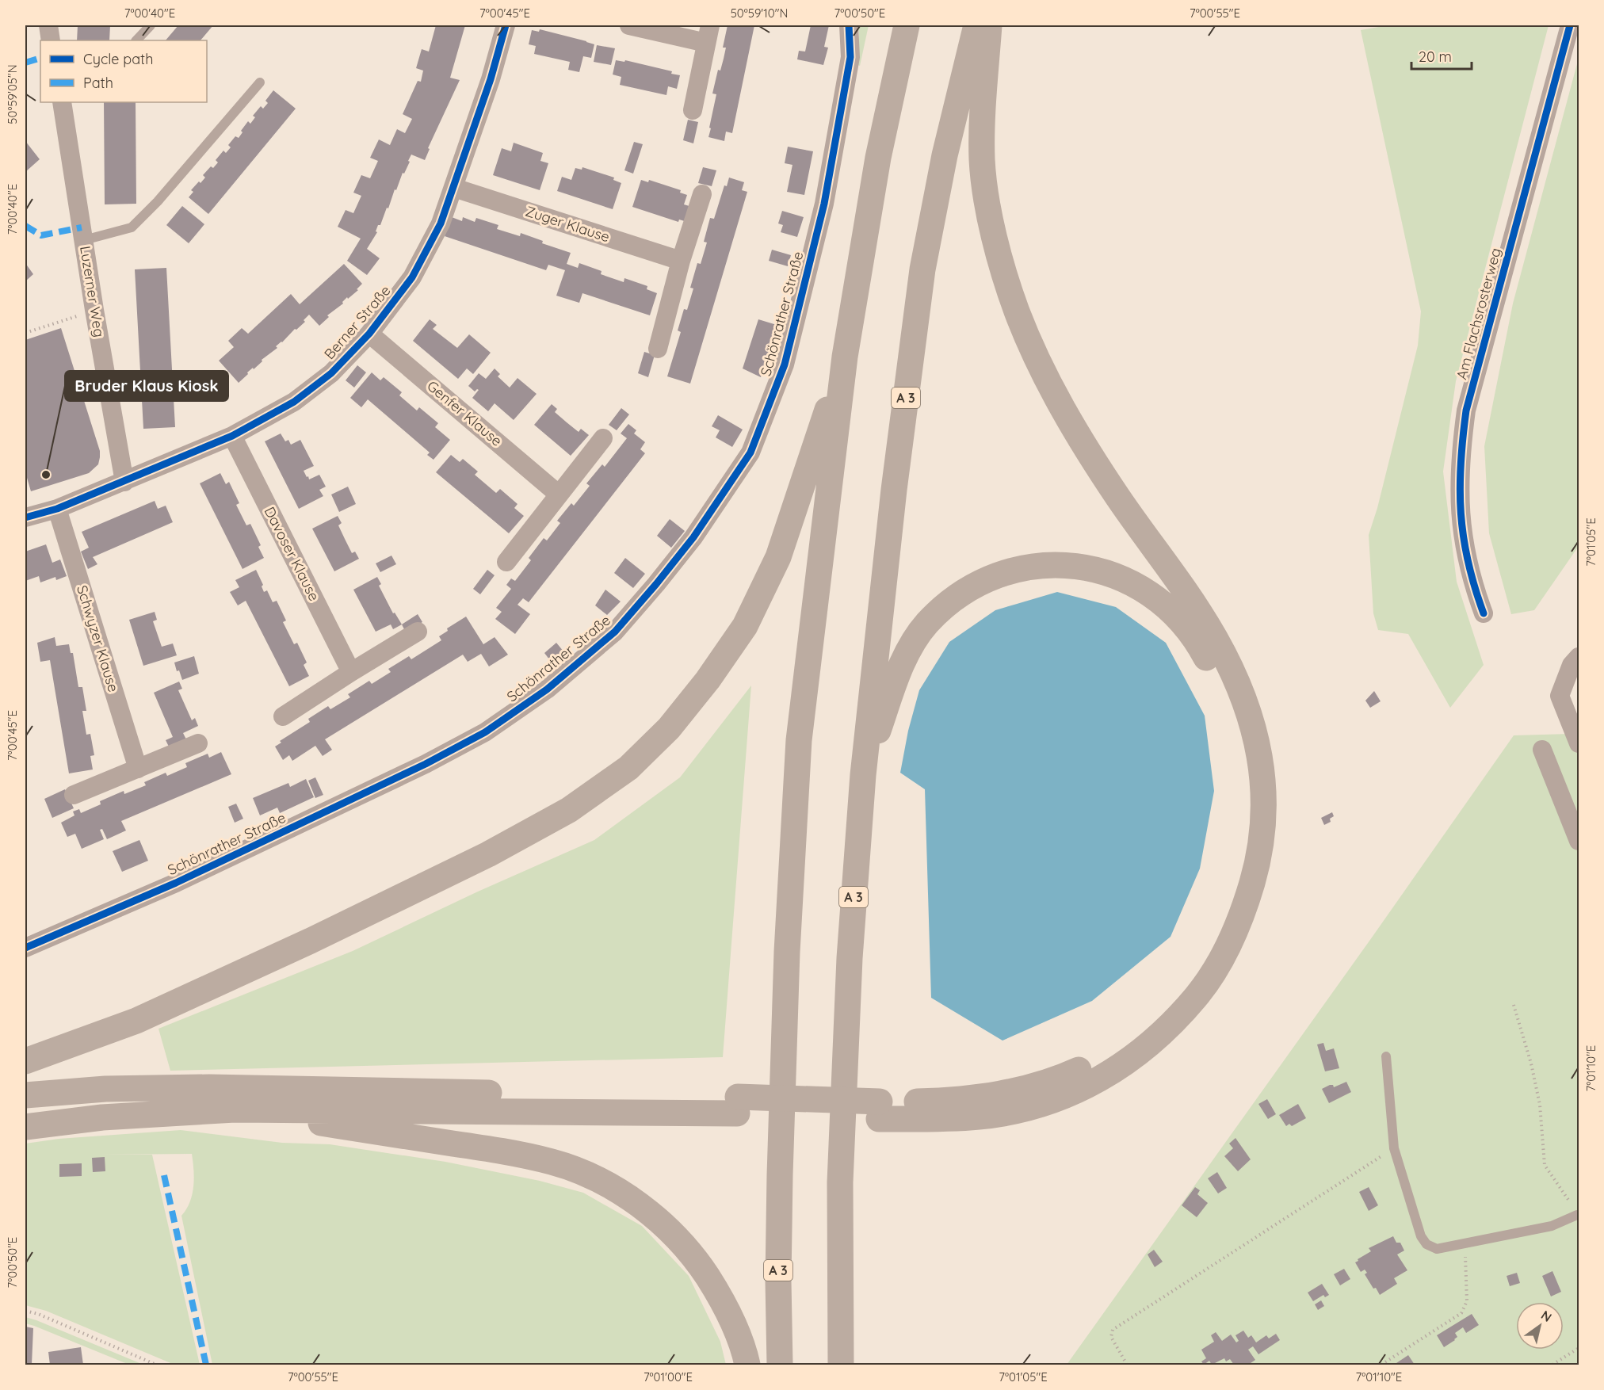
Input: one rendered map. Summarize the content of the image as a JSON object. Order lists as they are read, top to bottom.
{
  "streets": {
    "highway": ["A 3"],
    "street": [
      "Zuger Klause",
      "Luzerner Weg",
      "Schönrather Straße",
      "Am Flachsrosterweg",
      "Berner Straße",
      "Genfer Klause",
      "Davoser Klause",
      "Schwyzer Klause"
    ]
  },
  "crossings": [
    ["Zuger Klause", "Berner Straße"],
    ["Luzerner Weg", "Berner Straße"],
    ["Berner Straße", "Genfer Klause"],
    ["Berner Straße", "Davoser Klause"],
    ["Berner Straße", "Schwyzer Klause"]
  ],
  "places": ["Bruder Klaus Kiosk"],
  "legend": ["Cycle path", "Path"],
  "scale_bar": "20 m",
  "north": "top right",
  "coordinates": [
    "7°00'40\"E",
    "7°00'45\"E",
    "50°59'10\"N",
    "7°00'50\"E",
    "7°00'55\"E",
    "50°59'05\"N",
    "7°01'05\"E",
    "7°01'10\"E",
    "7°01'00\"E"
  ]
}
